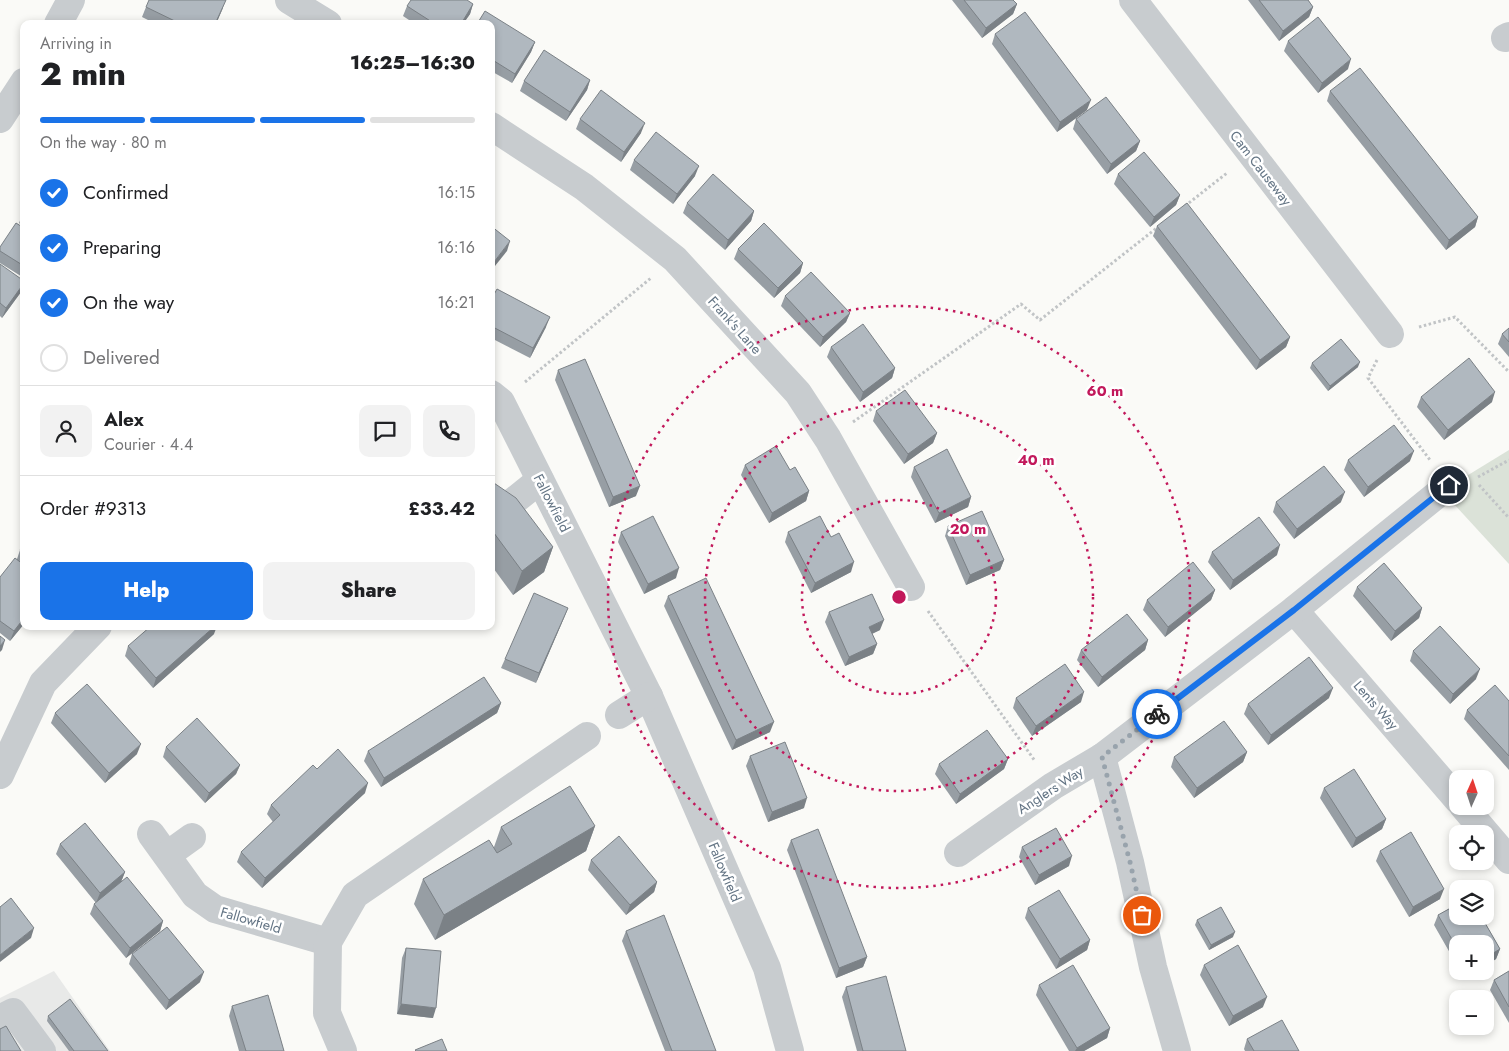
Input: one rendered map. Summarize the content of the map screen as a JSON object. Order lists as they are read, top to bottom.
{
  "streets": {
    "street": [
      "Cam Causeway",
      "Frank's Lane",
      "Fallowfield",
      "Lents Way",
      "Anglers Way"
    ]
  },
  "crossings": [
    ["Lents Way", "Anglers Way"]
  ],
  "north": "top",
  "page": {
    "heading": ["2 min", "Arriving in", "16:25–16:30"],
    "panel": [
      "Alex",
      "Courier · 4.4",
      "Order #9313",
      "£33.42"
    ],
    "bar": "On the way · 80 m",
    "list": [
      ["Confirmed", "16:15"],
      ["Preparing", "16:16"],
      ["On the way", "16:21"],
      "Delivered"
    ],
    "buttons": ["Help", "Share"],
    "map_buttons": ["+", "−"]
  },
  "rings": ["60 m", "40 m", "20 m"]
}
